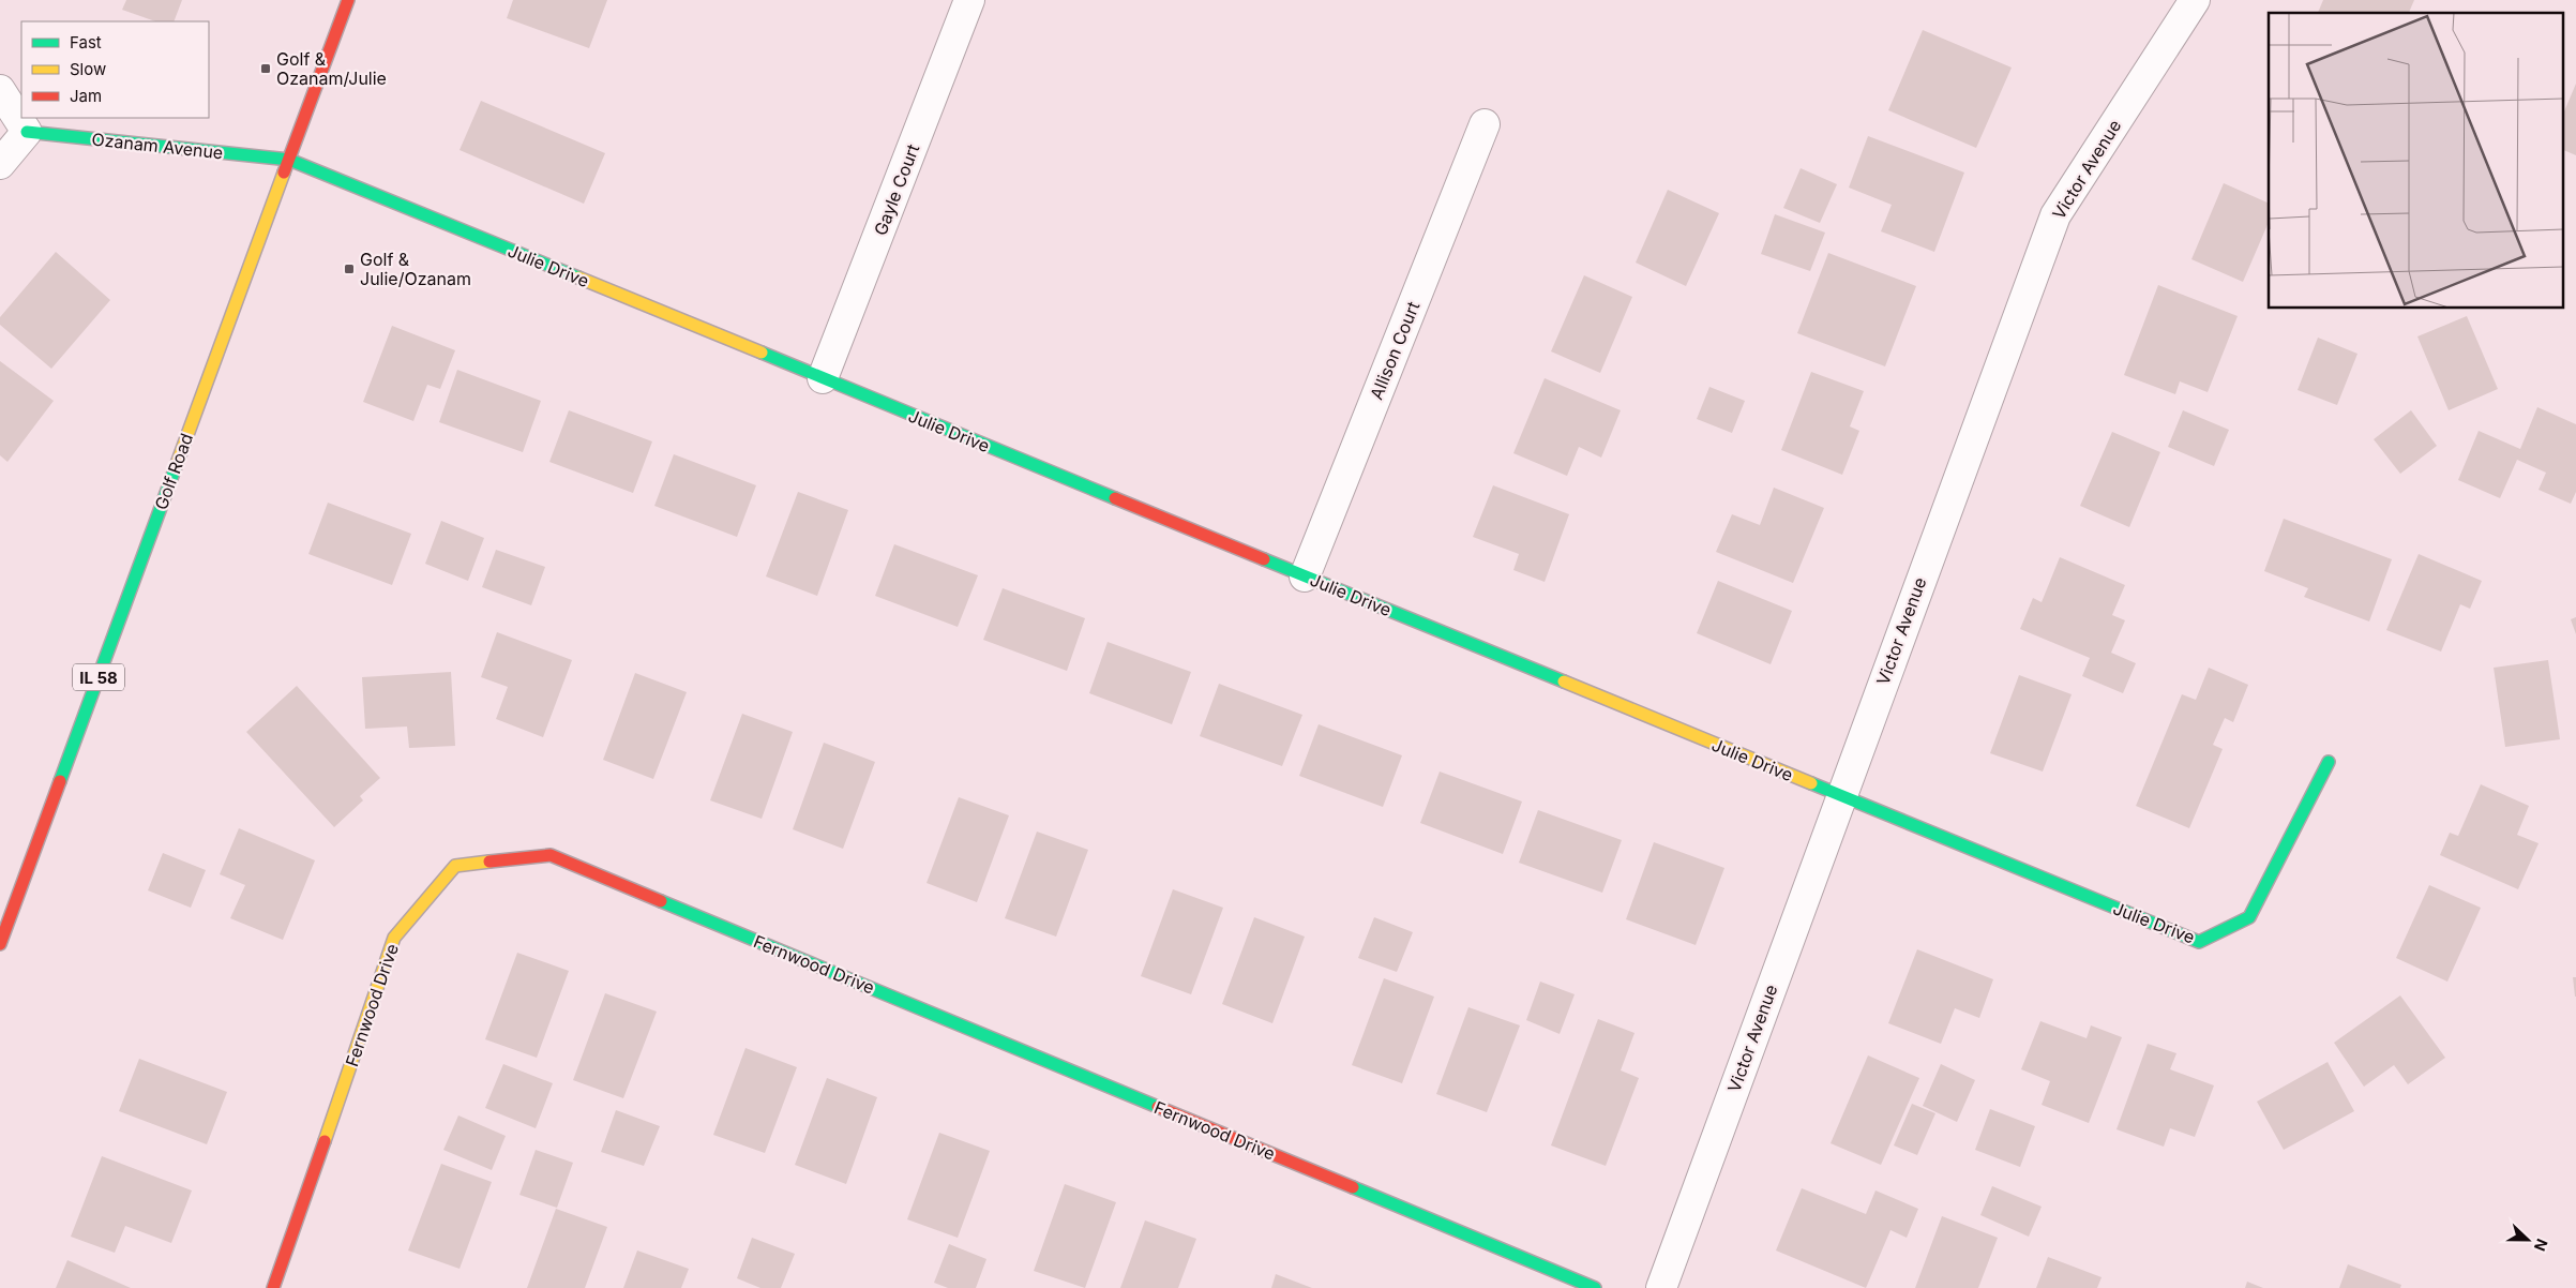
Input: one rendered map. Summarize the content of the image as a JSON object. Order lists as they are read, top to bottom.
{
  "streets": {
    "street": [
      "Ozanam Avenue",
      "Victor Avenue",
      "Gayle Court",
      "Julie Drive",
      "Allison Court",
      "Golf Road",
      "IL 58",
      "Fernwood Drive"
    ]
  },
  "crossings": [
    ["Ozanam Avenue", "Julie Drive"],
    ["Ozanam Avenue", "Golf Road"],
    ["Victor Avenue", "Julie Drive"],
    ["Gayle Court", "Julie Drive"],
    ["Julie Drive", "Allison Court"],
    ["Julie Drive", "Golf Road"]
  ],
  "places": {
    "transit": ["Golf & Ozanam/Julie", "Golf & Julie/Ozanam"]
  },
  "legend": ["Fast", "Slow", "Jam"],
  "north": "right"
}
